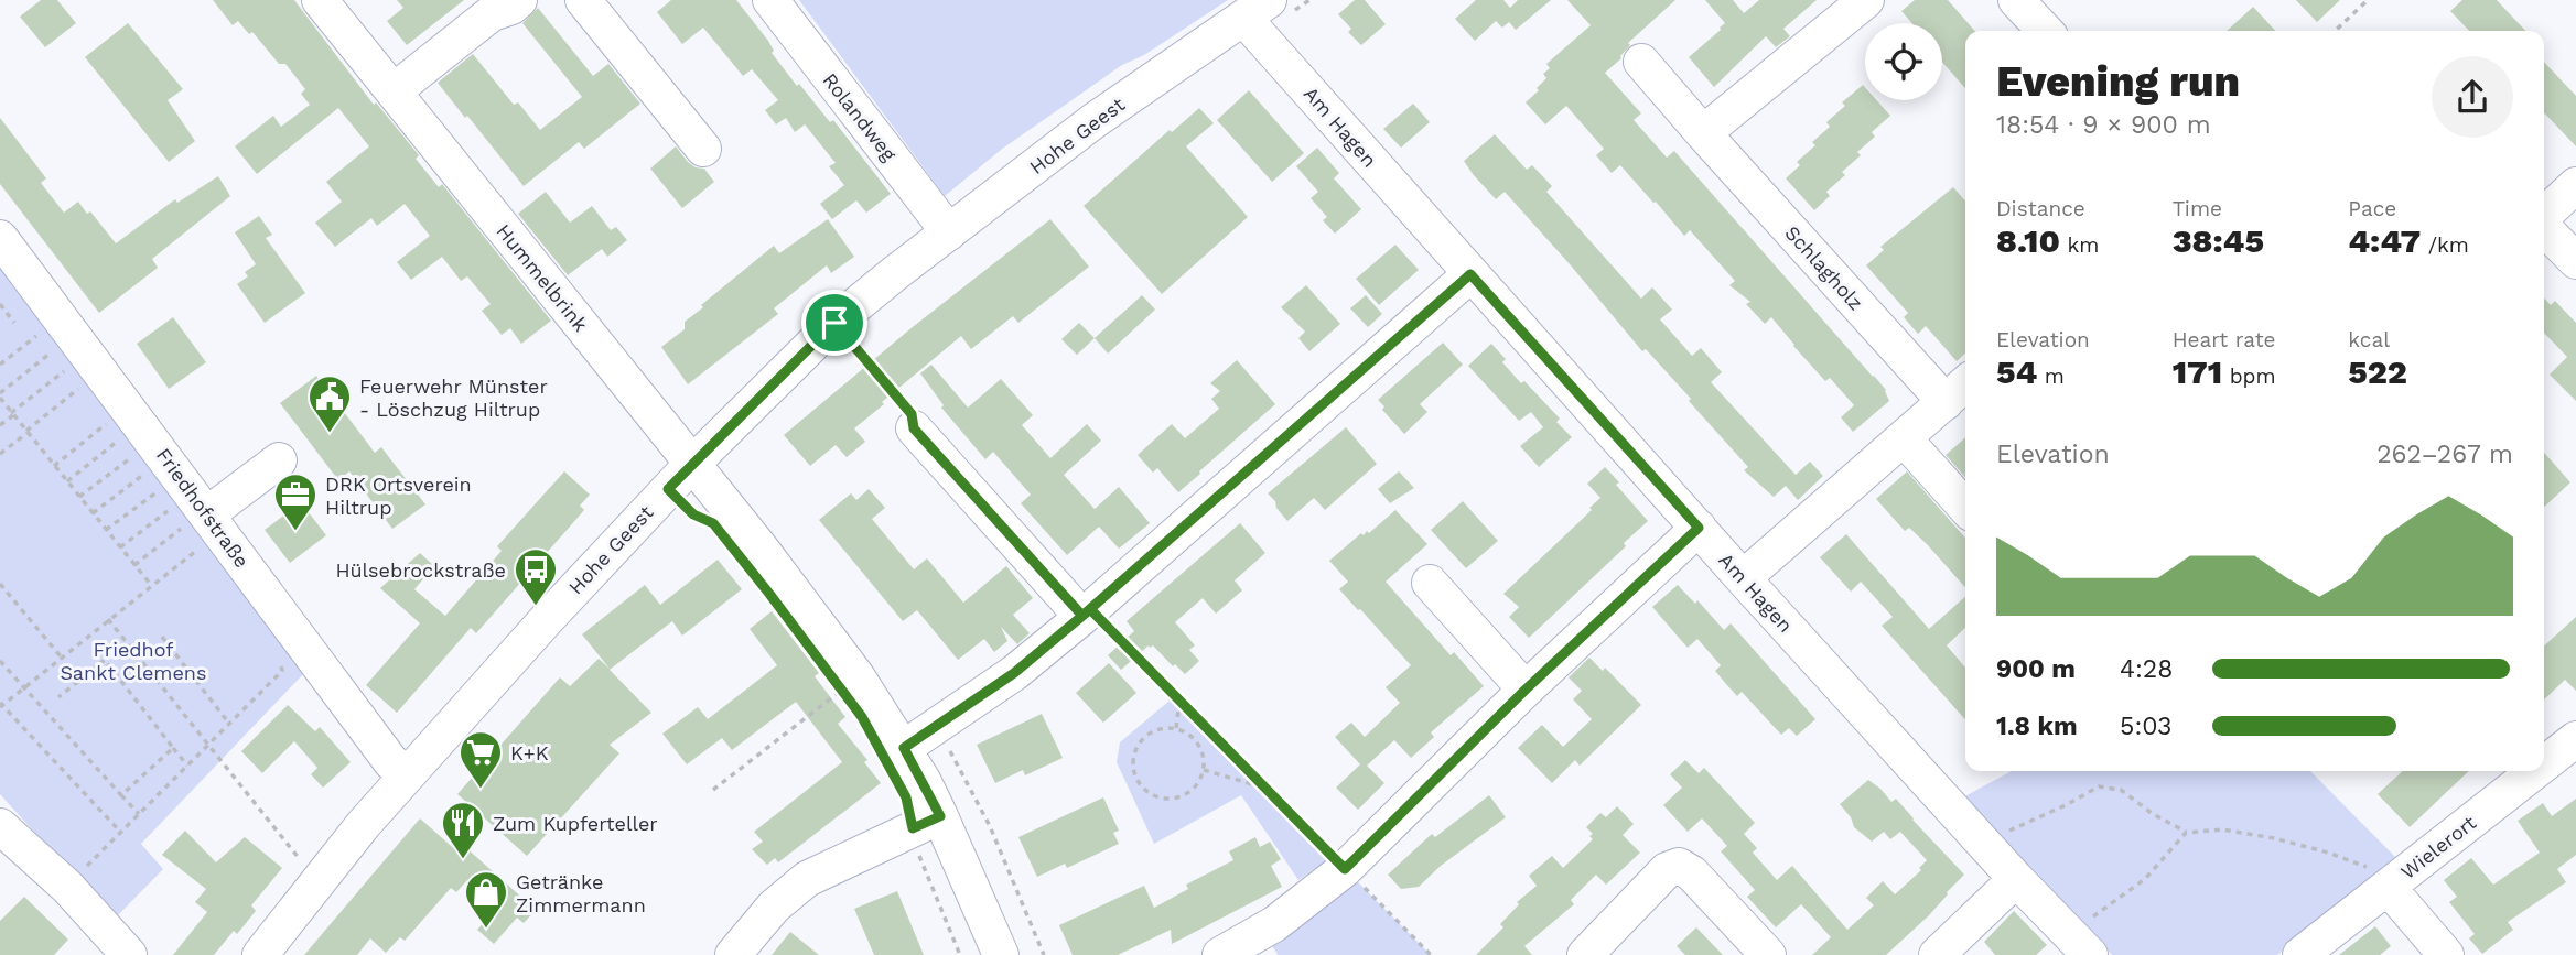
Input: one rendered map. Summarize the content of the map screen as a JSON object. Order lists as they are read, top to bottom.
{
  "streets": {
    "street": [
      "Rolandweg",
      "Am Hagen",
      "Hohe Geest",
      "Schlagholz",
      "Hummelbrink",
      "Friedhofstraße",
      "Wielerort"
    ]
  },
  "crossings": [
    ["Rolandweg", "Hohe Geest"],
    ["Am Hagen", "Hohe Geest"],
    ["Hohe Geest", "Hummelbrink"],
    ["Hohe Geest", "Friedhofstraße"]
  ],
  "parks": ["Friedhof Sankt Clemens"],
  "places": {
    "public building": ["Feuerwehr Münster - Löschzug Hiltrup"],
    "office": ["DRK Ortsverein Hiltrup"],
    "bus stop": ["Hülsebrockstraße"],
    "supermarket": ["K+K"],
    "restaurant": ["Zum Kupferteller"],
    "shop": ["Getränke Zimmermann"]
  },
  "page": {
    "heading": ["Evening run", "18:54 · 9 × 900 m"],
    "stats": [
      ["Distance", "8.10 km"],
      ["Time", "38:45"],
      ["Pace", "4:47 /km"],
      ["Elevation", "54 m"],
      ["Heart rate", "171 bpm"],
      ["kcal", "522"]
    ],
    "chart": ["Elevation", "262–267 m"],
    "list": [
      {
        "name": "900 m",
        "note": "4:28"
      },
      {
        "name": "1.8 km",
        "note": "5:03"
      }
    ]
  }
}
